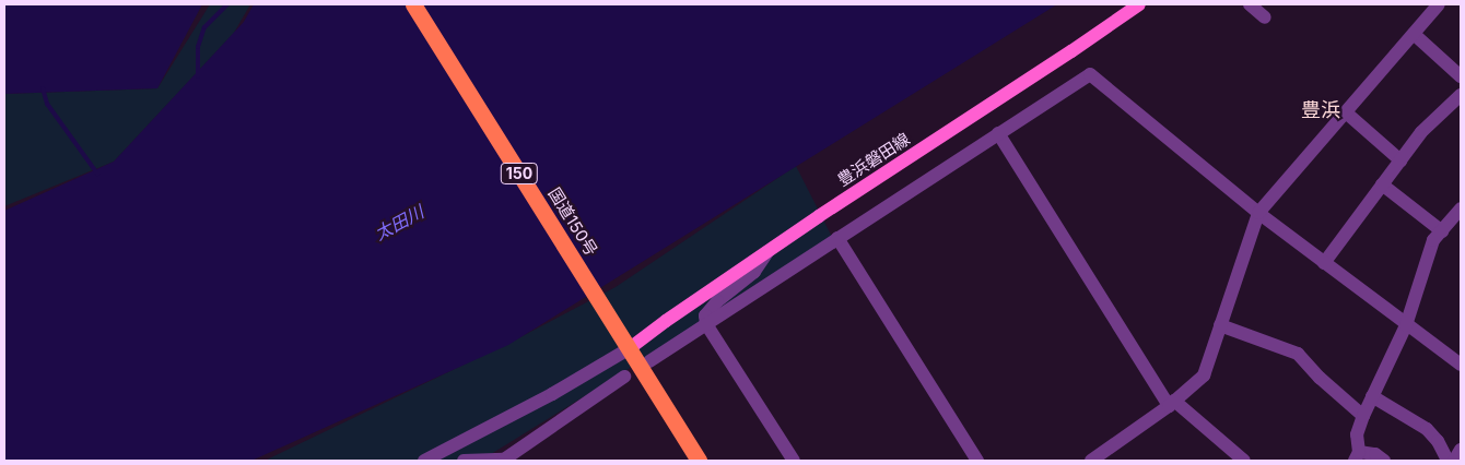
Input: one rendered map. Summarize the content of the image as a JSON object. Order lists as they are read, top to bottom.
{
  "streets": {
    "highway": ["150", "国道150号"],
    "main road": ["豊浜磐田線"]
  },
  "crossings": [
    ["豊浜磐田線", "国道150号"]
  ],
  "districts": ["豊浜"],
  "water": ["太田川"]
}
